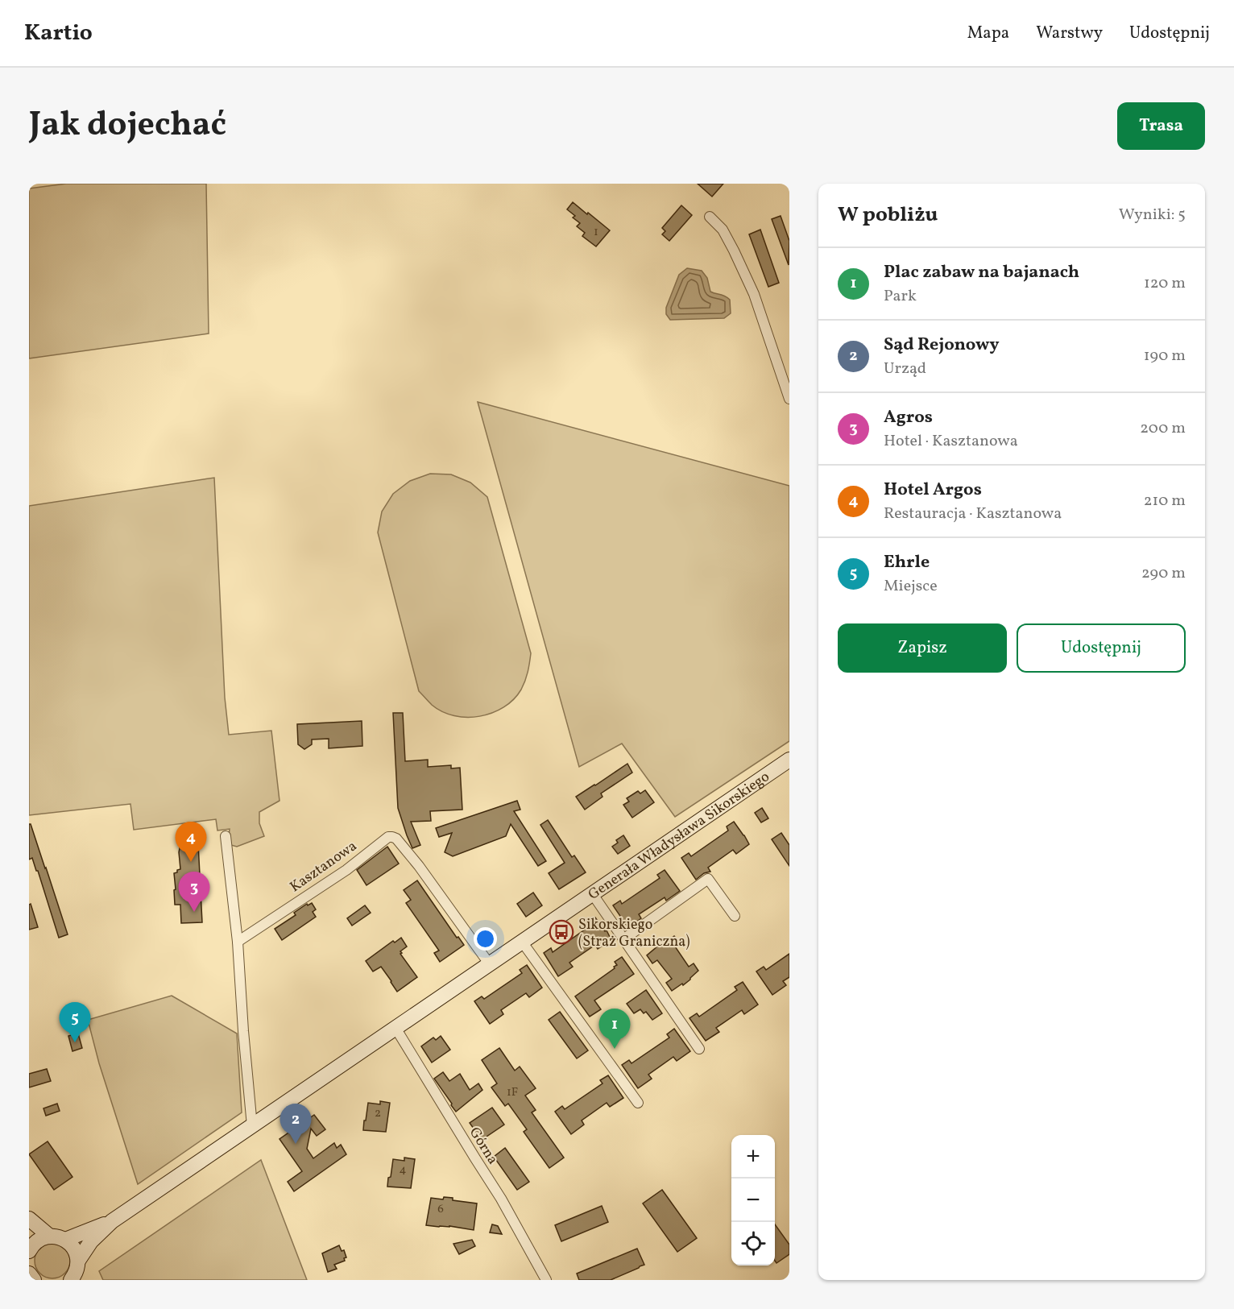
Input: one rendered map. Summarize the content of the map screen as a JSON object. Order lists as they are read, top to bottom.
{
  "streets": {
    "main road": ["Generała Władysława Sikorskiego"],
    "street": ["Kasztanowa", "Górna"]
  },
  "crossings": [
    ["Generała Władysława Sikorskiego", "Kasztanowa"],
    ["Generała Władysława Sikorskiego", "Górna"]
  ],
  "places": {
    "bus stop": ["Sikorskiego (Straż Graniczna)"]
  },
  "house_numbers": [
    "1",
    "1F",
    "2",
    "4",
    "6"
  ],
  "page": {
    "header": "Kartio",
    "nav": ["Mapa", "Warstwy", "Udostępnij"],
    "title": "Jak dojechać",
    "buttons": [
      "Trasa",
      ["Zapisz", "Udostępnij"]
    ],
    "heading": ["W pobliżu", "Wyniki: 5"],
    "list": [
      {
        "mark": "1",
        "name": "Plac zabaw na bajanach",
        "note": "Park",
        "value": "120 m"
      },
      {
        "mark": "2",
        "name": "Sąd Rejonowy",
        "note": "Urząd",
        "value": "190 m"
      },
      {
        "mark": "3",
        "name": "Agros",
        "note": "Hotel · Kasztanowa",
        "value": "200 m"
      },
      {
        "mark": "4",
        "name": "Hotel Argos",
        "note": "Restauracja · Kasztanowa",
        "value": "210 m"
      },
      {
        "mark": "5",
        "name": "Ehrle",
        "note": "Miejsce",
        "value": "290 m"
      }
    ],
    "pins": [
      "4",
      "3",
      "5",
      "1",
      "2"
    ],
    "map_buttons": ["+", "−"]
  }
}
